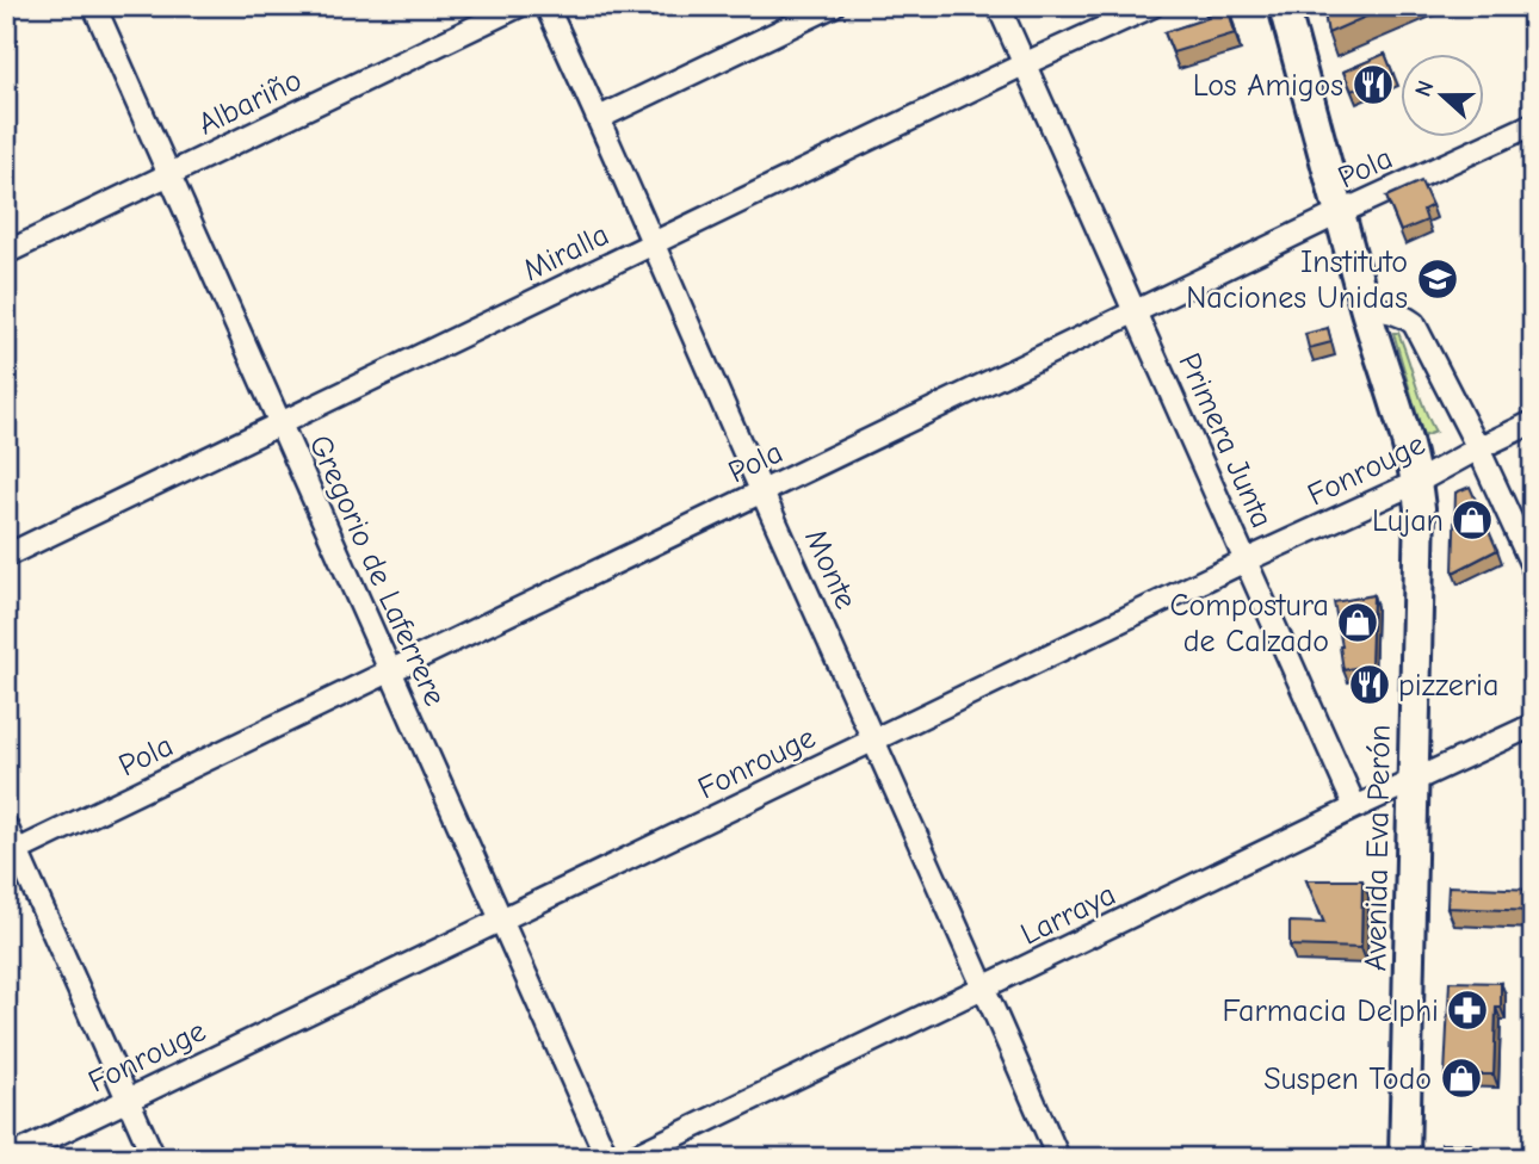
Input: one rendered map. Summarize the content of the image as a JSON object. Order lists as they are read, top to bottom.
{
  "streets": {
    "main road": ["Avenida Eva Perón"],
    "street": [
      "Albariño",
      "Pola",
      "Miralla",
      "Primera Junta",
      "Fonrouge",
      "Monte",
      "Gregorio de Laferrere",
      "Larraya"
    ]
  },
  "crossings": [
    ["Albariño", "Gregorio de Laferrere"],
    ["Pola", "Primera Junta"],
    ["Pola", "Monte"],
    ["Pola", "Gregorio de Laferrere"],
    ["Pola", "Avenida Eva Perón"],
    ["Miralla", "Primera Junta"],
    ["Miralla", "Monte"],
    ["Miralla", "Gregorio de Laferrere"],
    ["Primera Junta", "Fonrouge"],
    ["Primera Junta", "Larraya"],
    ["Fonrouge", "Monte"],
    ["Fonrouge", "Gregorio de Laferrere"],
    ["Fonrouge", "Avenida Eva Perón"],
    ["Monte", "Larraya"],
    ["Avenida Eva Perón", "Larraya"]
  ],
  "places": {
    "restaurant": ["Los Amigos", "pizzeria"],
    "school or university": ["Instituto Naciones Unidas"],
    "shop": ["Lujan", "Compostura de Calzado", "Suspen Todo"],
    "pharmacy": ["Farmacia Delphi"]
  },
  "north": "left"
}
